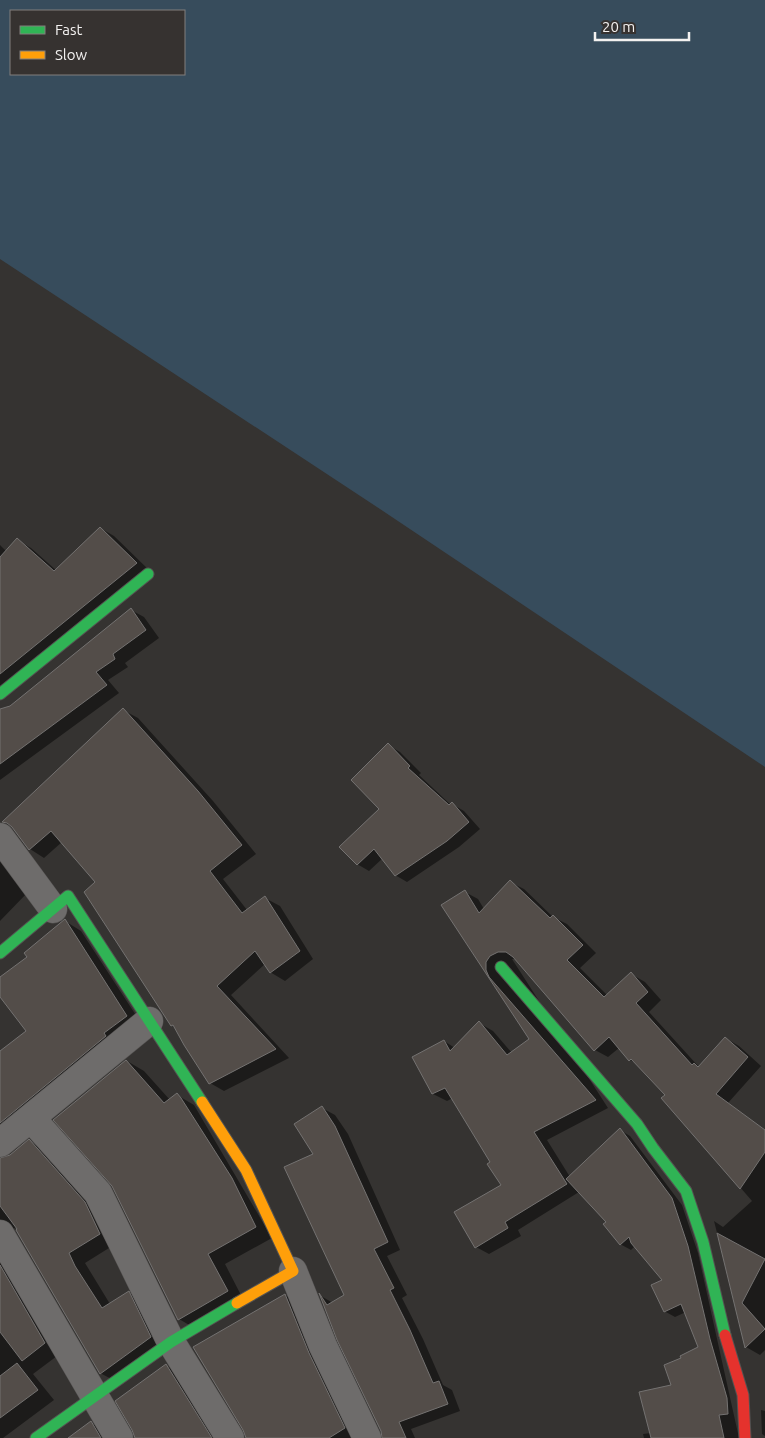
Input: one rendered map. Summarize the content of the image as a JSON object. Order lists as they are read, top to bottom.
{
  "legend": ["Fast", "Slow"],
  "scale_bar": "20 m"
}
